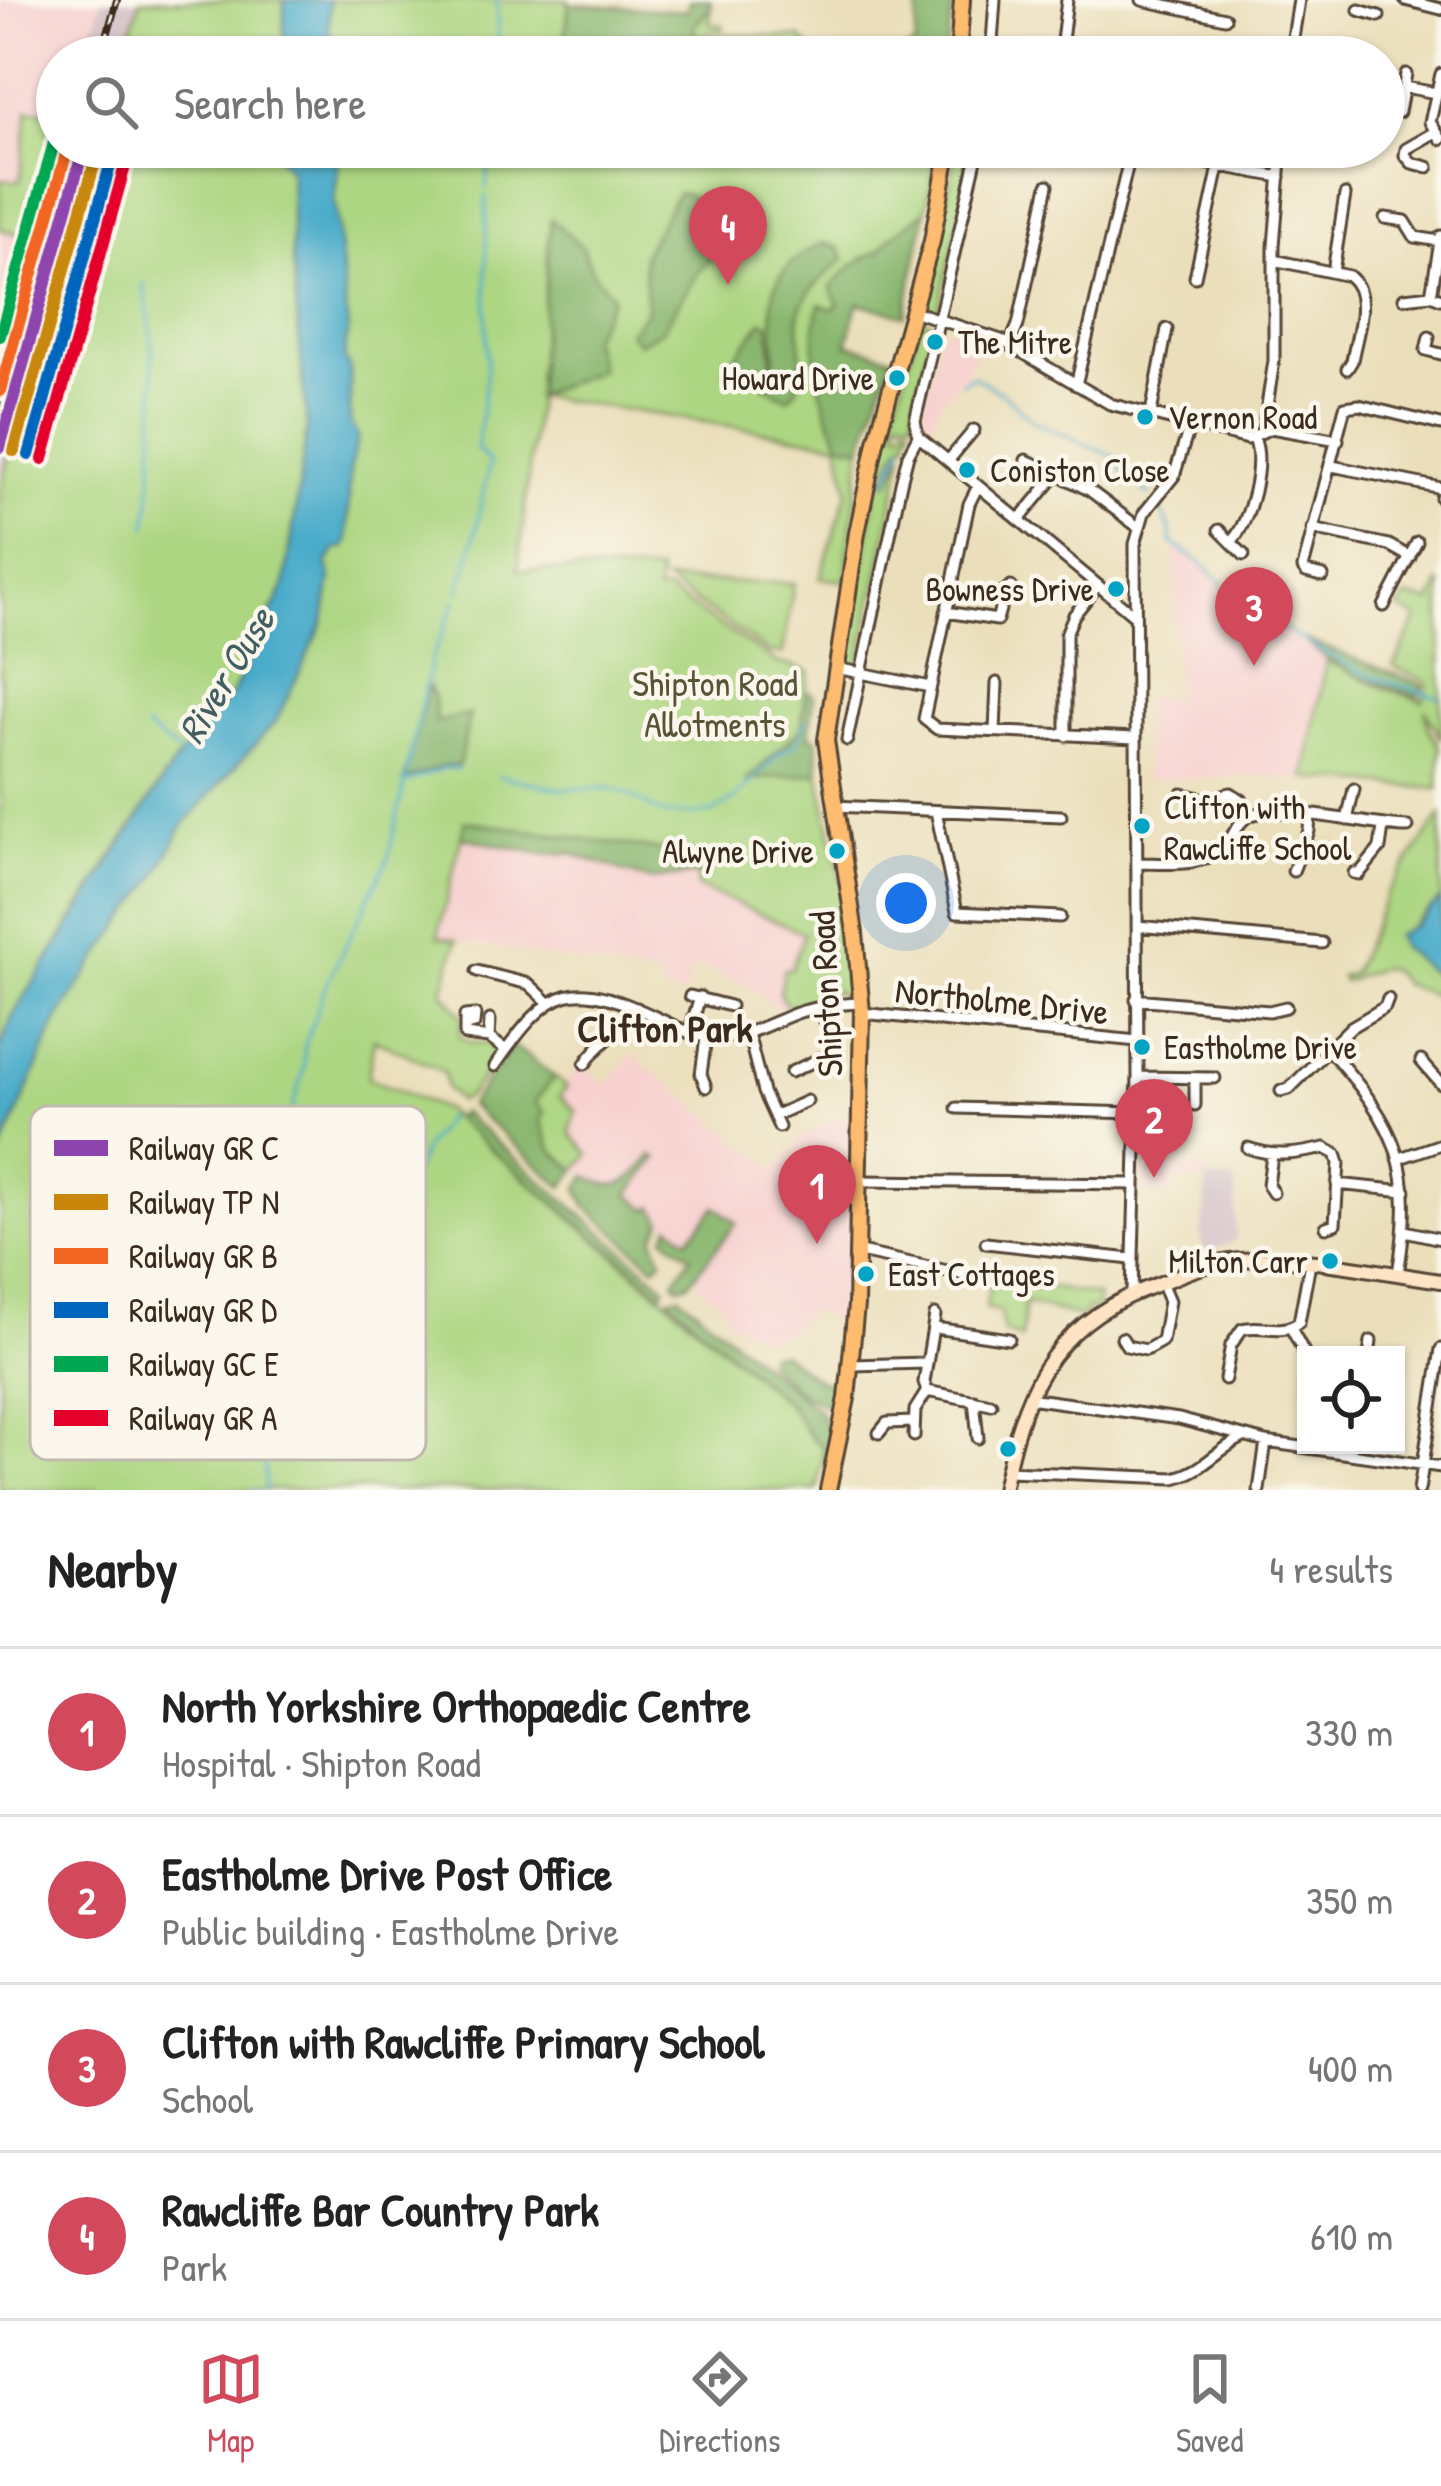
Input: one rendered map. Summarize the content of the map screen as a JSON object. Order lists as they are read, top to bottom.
{
  "streets": {
    "main road": ["Shipton Road"],
    "street": ["Northolme Drive"]
  },
  "crossings": [
    ["Shipton Road", "Northolme Drive"]
  ],
  "districts": ["Clifton Park"],
  "water": ["River Ouse"],
  "parks": ["Shipton Road Allotments"],
  "places": [
    "The Mitre",
    "Howard Drive",
    "Vernon Road",
    "Coniston Close",
    "Bowness Drive",
    "Clifton with Rawcliffe School",
    "Alwyne Drive",
    "Eastholme Drive",
    "Milton Carr",
    "East Cottages"
  ],
  "legend": [
    "Railway GR C",
    "Railway TP N",
    "Railway GR B",
    "Railway GR D",
    "Railway GC E",
    "Railway GR A"
  ],
  "page": {
    "search": "Search here",
    "pins": [
      "4",
      "3",
      "2",
      "1"
    ],
    "heading": ["Nearby", "4 results"],
    "list": [
      {
        "mark": "1",
        "name": "North Yorkshire Orthopaedic Centre",
        "note": "Hospital · Shipton Road",
        "value": "330 m"
      },
      {
        "mark": "2",
        "name": "Eastholme Drive Post Office",
        "note": "Public building · Eastholme Drive",
        "value": "350 m"
      },
      {
        "mark": "3",
        "name": "Clifton with Rawcliffe Primary School",
        "note": "School",
        "value": "400 m"
      },
      {
        "mark": "4",
        "name": "Rawcliffe Bar Country Park",
        "note": "Park",
        "value": "610 m"
      }
    ],
    "nav": ["Map", "Directions", "Saved"]
  }
}
